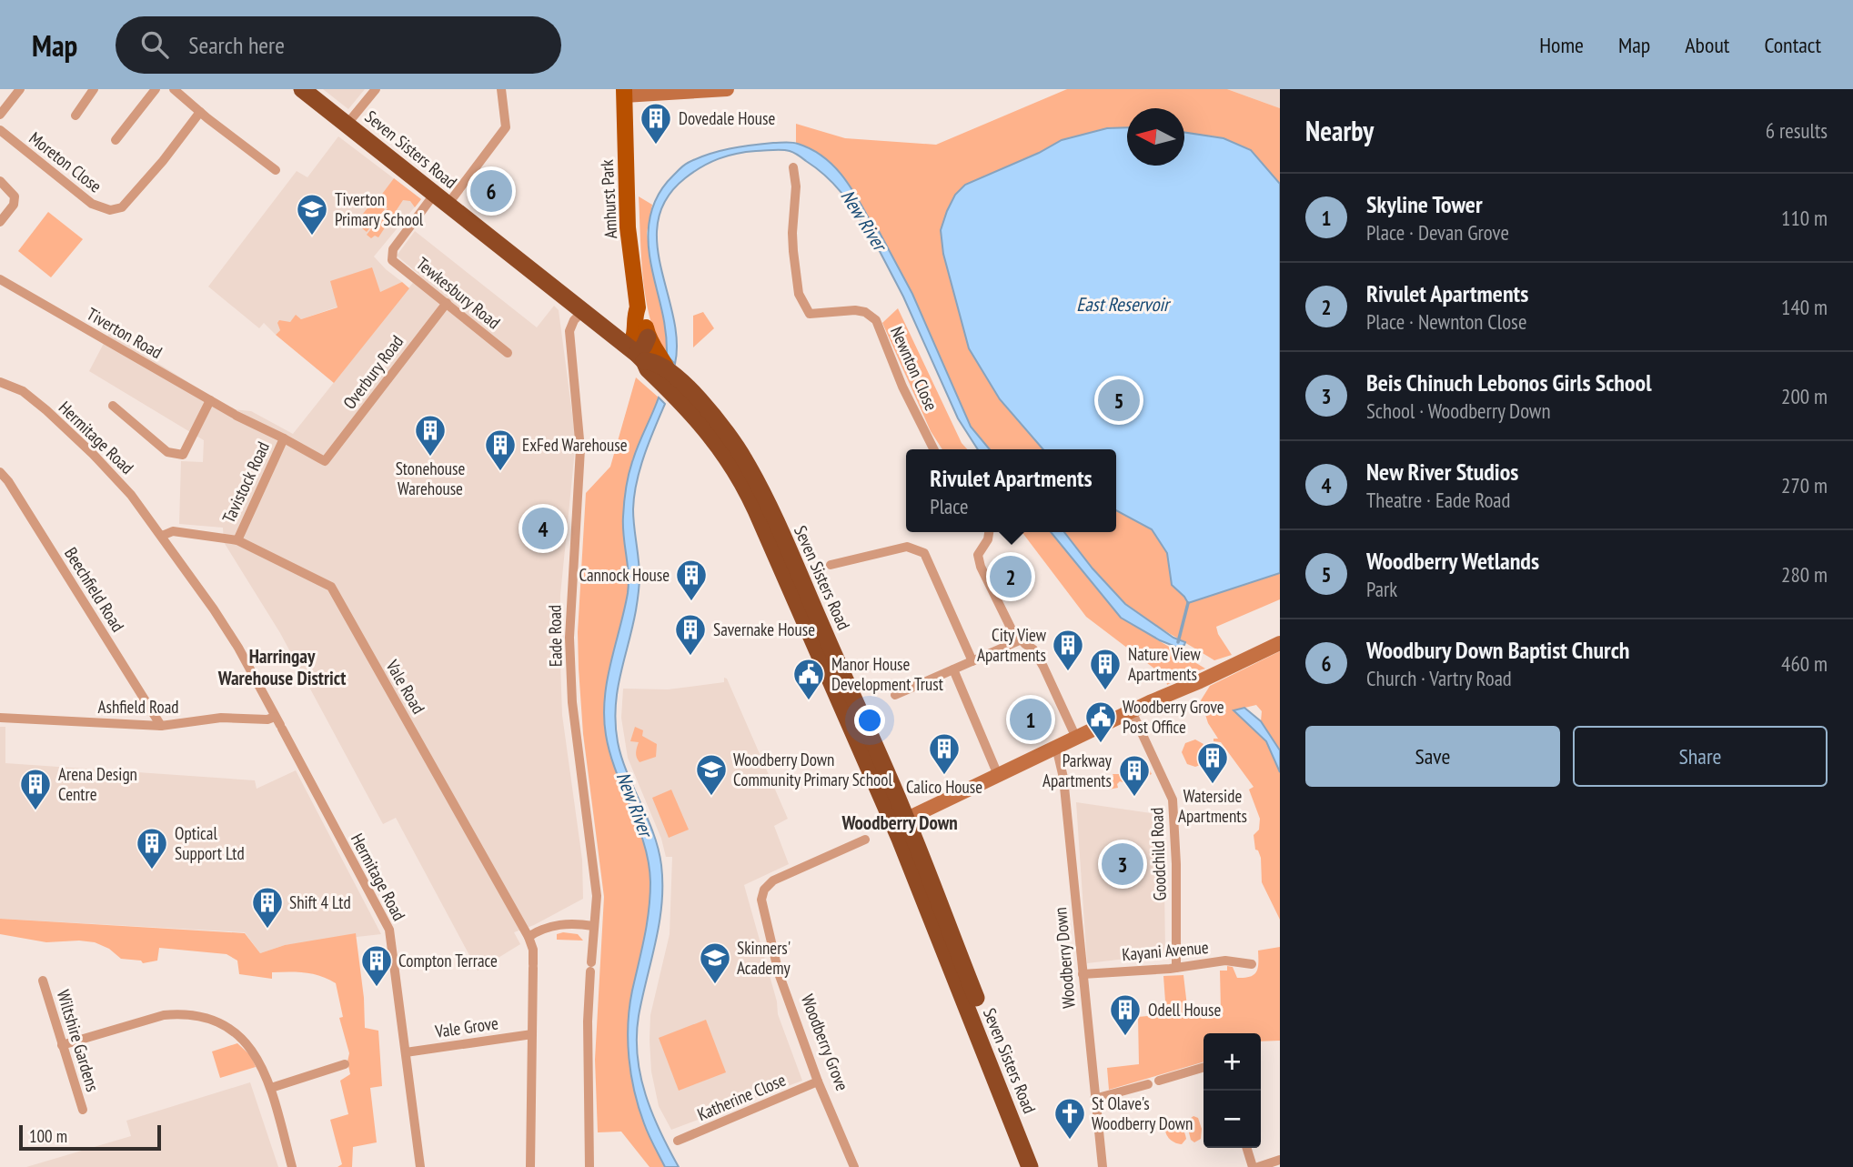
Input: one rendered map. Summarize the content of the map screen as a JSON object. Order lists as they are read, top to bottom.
{
  "streets": {
    "highway": ["Seven Sisters Road"],
    "main road": ["Amhurst Park"],
    "street": [
      "Moreton Close",
      "Tewkesbury Road",
      "Tiverton Road",
      "Newnton Close",
      "Overbury Road",
      "Hermitage Road",
      "Tavistock Road",
      "Beechfield Road",
      "Eade Road",
      "Vale Road",
      "Ashfield Road",
      "Goodchild Road",
      "Kayani Avenue",
      "Woodberry Down",
      "Vale Grove",
      "Wiltshire Gardens",
      "Woodberry Grove",
      "Katherine Close"
    ]
  },
  "crossings": [
    ["Seven Sisters Road", "Amhurst Park"],
    ["Seven Sisters Road", "Tewkesbury Road"],
    ["Seven Sisters Road", "Eade Road"],
    ["Tewkesbury Road", "Overbury Road"],
    ["Tiverton Road", "Overbury Road"],
    ["Tiverton Road", "Tavistock Road"],
    ["Hermitage Road", "Vale Road"],
    ["Hermitage Road", "Ashfield Road"],
    ["Hermitage Road", "Vale Grove"],
    ["Tavistock Road", "Vale Road"],
    ["Beechfield Road", "Ashfield Road"],
    ["Vale Road", "Vale Grove"],
    ["Goodchild Road", "Kayani Avenue"],
    ["Kayani Avenue", "Woodberry Down"],
    ["Woodberry Grove", "Katherine Close"]
  ],
  "districts": ["Harringay Warehouse District", "Woodberry Down"],
  "water": ["New River", "East Reservoir"],
  "places": {
    "building": [
      "Dovedale House",
      "Stonehouse Warehouse",
      "ExFed Warehouse",
      "Cannock House",
      "Savernake House",
      "City View Apartments",
      "Nature View Apartments",
      "Calico House",
      "Waterside Apartments",
      "Parkway Apartments",
      "Arena Design Centre",
      "Optical Support Ltd",
      "Shift 4 Ltd",
      "Compton Terrace",
      "Odell House"
    ],
    "school or university": ["Tiverton Primary School", "Woodberry Down Community Primary School", "Skinners' Academy"],
    "public building": ["Manor House Development Trust", "Woodberry Grove Post Office"],
    "church": ["St Olave's Woodberry Down"]
  },
  "scale_bar": "100 m",
  "north": "left",
  "page": {
    "header": "Map",
    "search": "Search here",
    "nav": [
      "Home",
      "Map",
      "About",
      "Contact"
    ],
    "heading": ["Nearby", "6 results"],
    "pins": [
      "6",
      "5",
      "4",
      "2",
      "1",
      "3"
    ],
    "list": [
      {
        "mark": "1",
        "name": "Skyline Tower",
        "note": "Place · Devan Grove",
        "value": "110 m"
      },
      {
        "mark": "2",
        "name": "Rivulet Apartments",
        "note": "Place · Newnton Close",
        "value": "140 m"
      },
      {
        "mark": "3",
        "name": "Beis Chinuch Lebonos Girls School",
        "note": "School · Woodberry Down",
        "value": "200 m"
      },
      {
        "mark": "4",
        "name": "New River Studios",
        "note": "Theatre · Eade Road",
        "value": "270 m"
      },
      {
        "mark": "5",
        "name": "Woodberry Wetlands",
        "note": "Park",
        "value": "280 m"
      },
      {
        "mark": "6",
        "name": "Woodbury Down Baptist Church",
        "note": "Church · Vartry Road",
        "value": "460 m"
      }
    ],
    "popup": ["Rivulet Apartments", "Place"],
    "buttons": ["Save", "Share"],
    "map_buttons": ["+", "−"],
    "scale": "100 m"
  }
}
